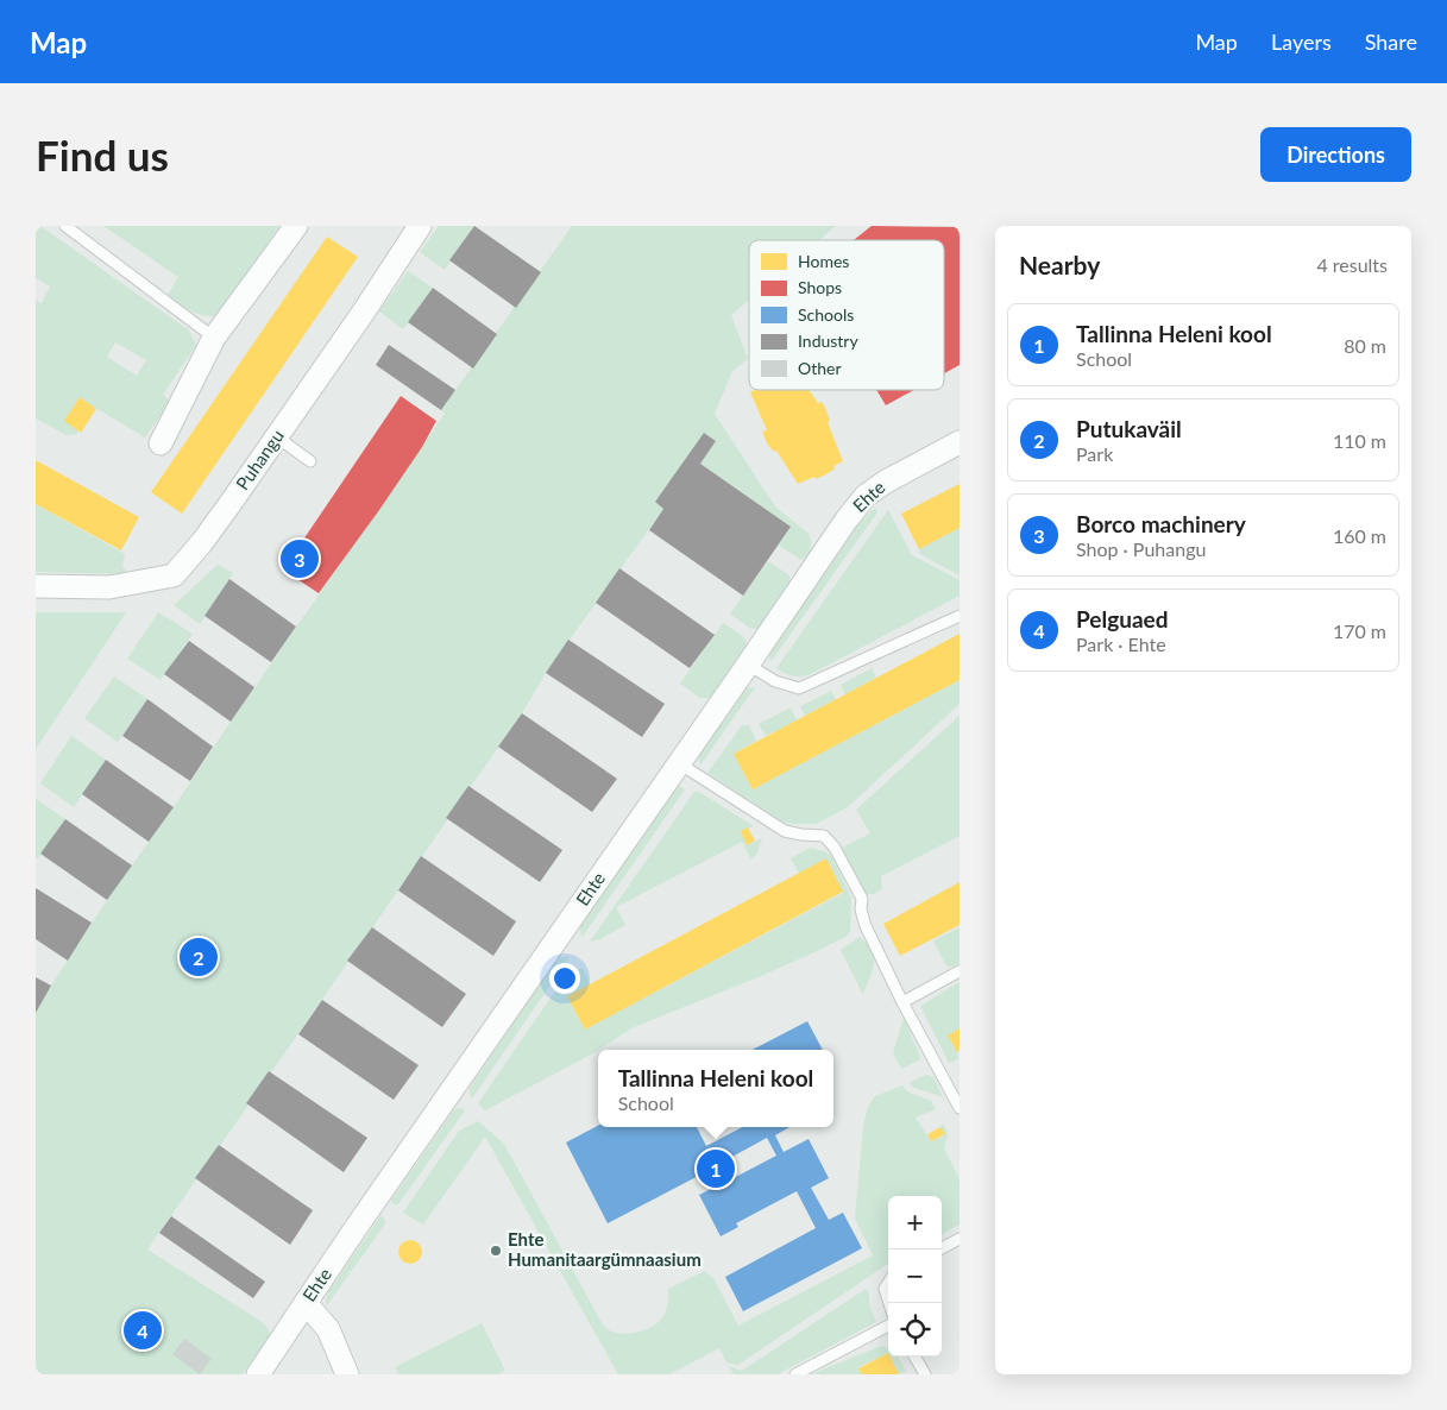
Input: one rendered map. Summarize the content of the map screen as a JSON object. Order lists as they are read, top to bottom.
{
  "streets": {
    "street": ["Puhangu", "Ehte"]
  },
  "places": ["Ehte Humanitaargümnaasium"],
  "legend": [
    "Homes",
    "Shops",
    "Schools",
    "Industry",
    "Other"
  ],
  "page": {
    "header": "Map",
    "nav": ["Map", "Layers", "Share"],
    "buttons": "Directions",
    "title": "Find us",
    "heading": ["Nearby", "4 results"],
    "list": [
      {
        "mark": "1",
        "name": "Tallinna Heleni kool",
        "note": "School",
        "value": "80 m"
      },
      {
        "mark": "2",
        "name": "Putukaväil",
        "note": "Park",
        "value": "110 m"
      },
      {
        "mark": "3",
        "name": "Borco machinery",
        "note": "Shop · Puhangu",
        "value": "160 m"
      },
      {
        "mark": "4",
        "name": "Pelguaed",
        "note": "Park · Ehte",
        "value": "170 m"
      }
    ],
    "pins": [
      "3",
      "2",
      "1",
      "4"
    ],
    "popup": ["Tallinna Heleni kool", "School"],
    "map_buttons": ["+", "−"]
  }
}
